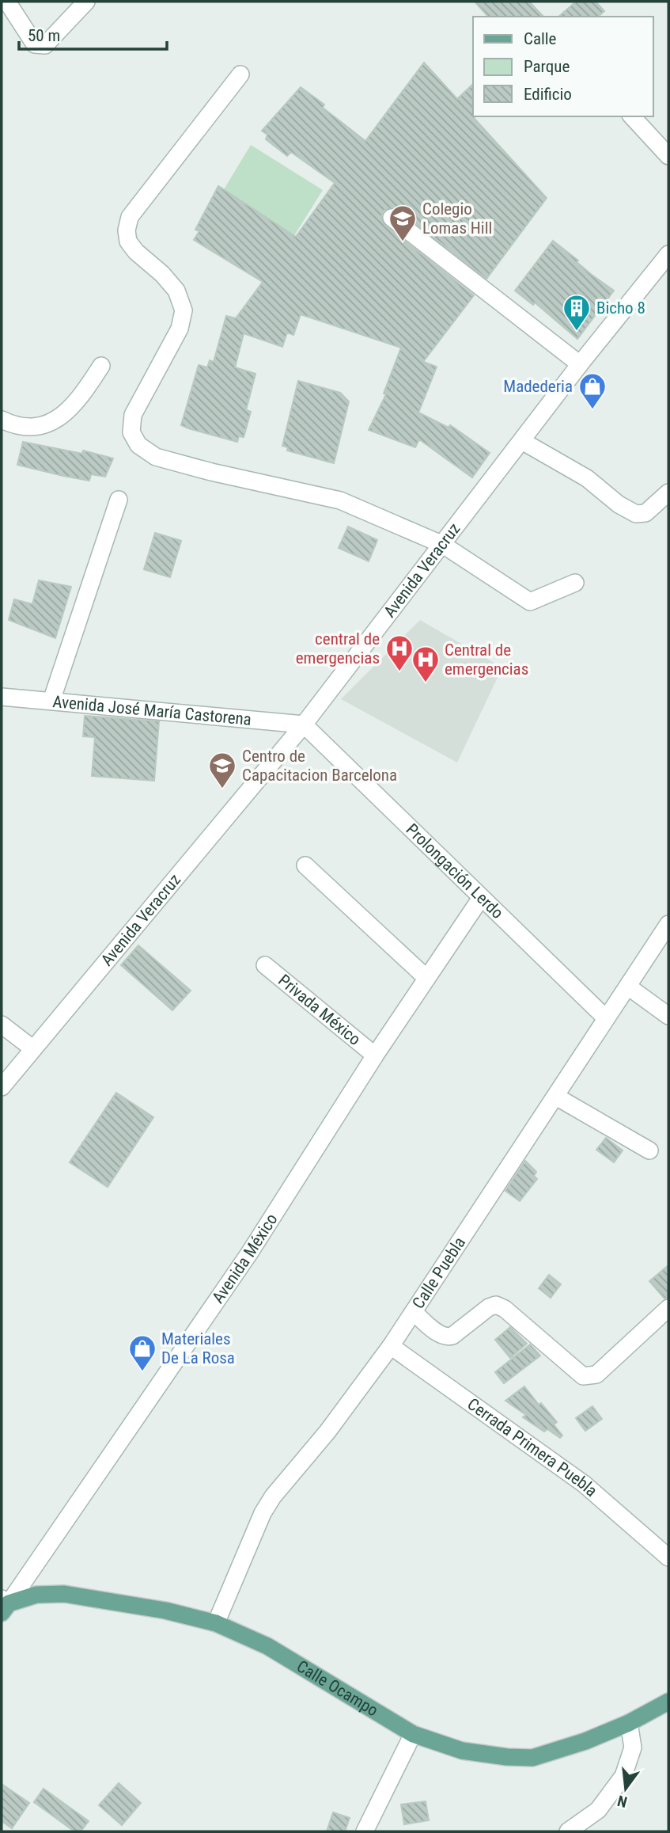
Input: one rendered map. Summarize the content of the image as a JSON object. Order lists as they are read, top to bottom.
{
  "streets": {
    "main road": ["Calle Ocampo"],
    "street": [
      "Avenida Veracruz",
      "Avenida José María Castorena",
      "Prolongación Lerdo",
      "Privada México",
      "Avenida México",
      "Calle Puebla",
      "Cerrada Primera Puebla"
    ]
  },
  "crossings": [
    ["Avenida Veracruz", "Avenida José María Castorena"],
    ["Avenida Veracruz", "Prolongación Lerdo"],
    ["Avenida José María Castorena", "Prolongación Lerdo"],
    ["Prolongación Lerdo", "Avenida México"],
    ["Prolongación Lerdo", "Calle Puebla"],
    ["Privada México", "Avenida México"],
    ["Avenida México", "Calle Ocampo"],
    ["Calle Puebla", "Cerrada Primera Puebla"],
    ["Calle Puebla", "Calle Ocampo"]
  ],
  "places": {
    "school or university": ["Colegio Lomas Hill", "Centro de Capacitacion Barcelona"],
    "building": ["Bicho 8"],
    "shop": ["Madederia", "Materiales De La Rosa"],
    "hospital": ["central de emergencias", "Central de emergencias"]
  },
  "legend": ["Calle", "Parque", "Edificio"],
  "scale_bar": "50 m",
  "north": "bottom"
}
